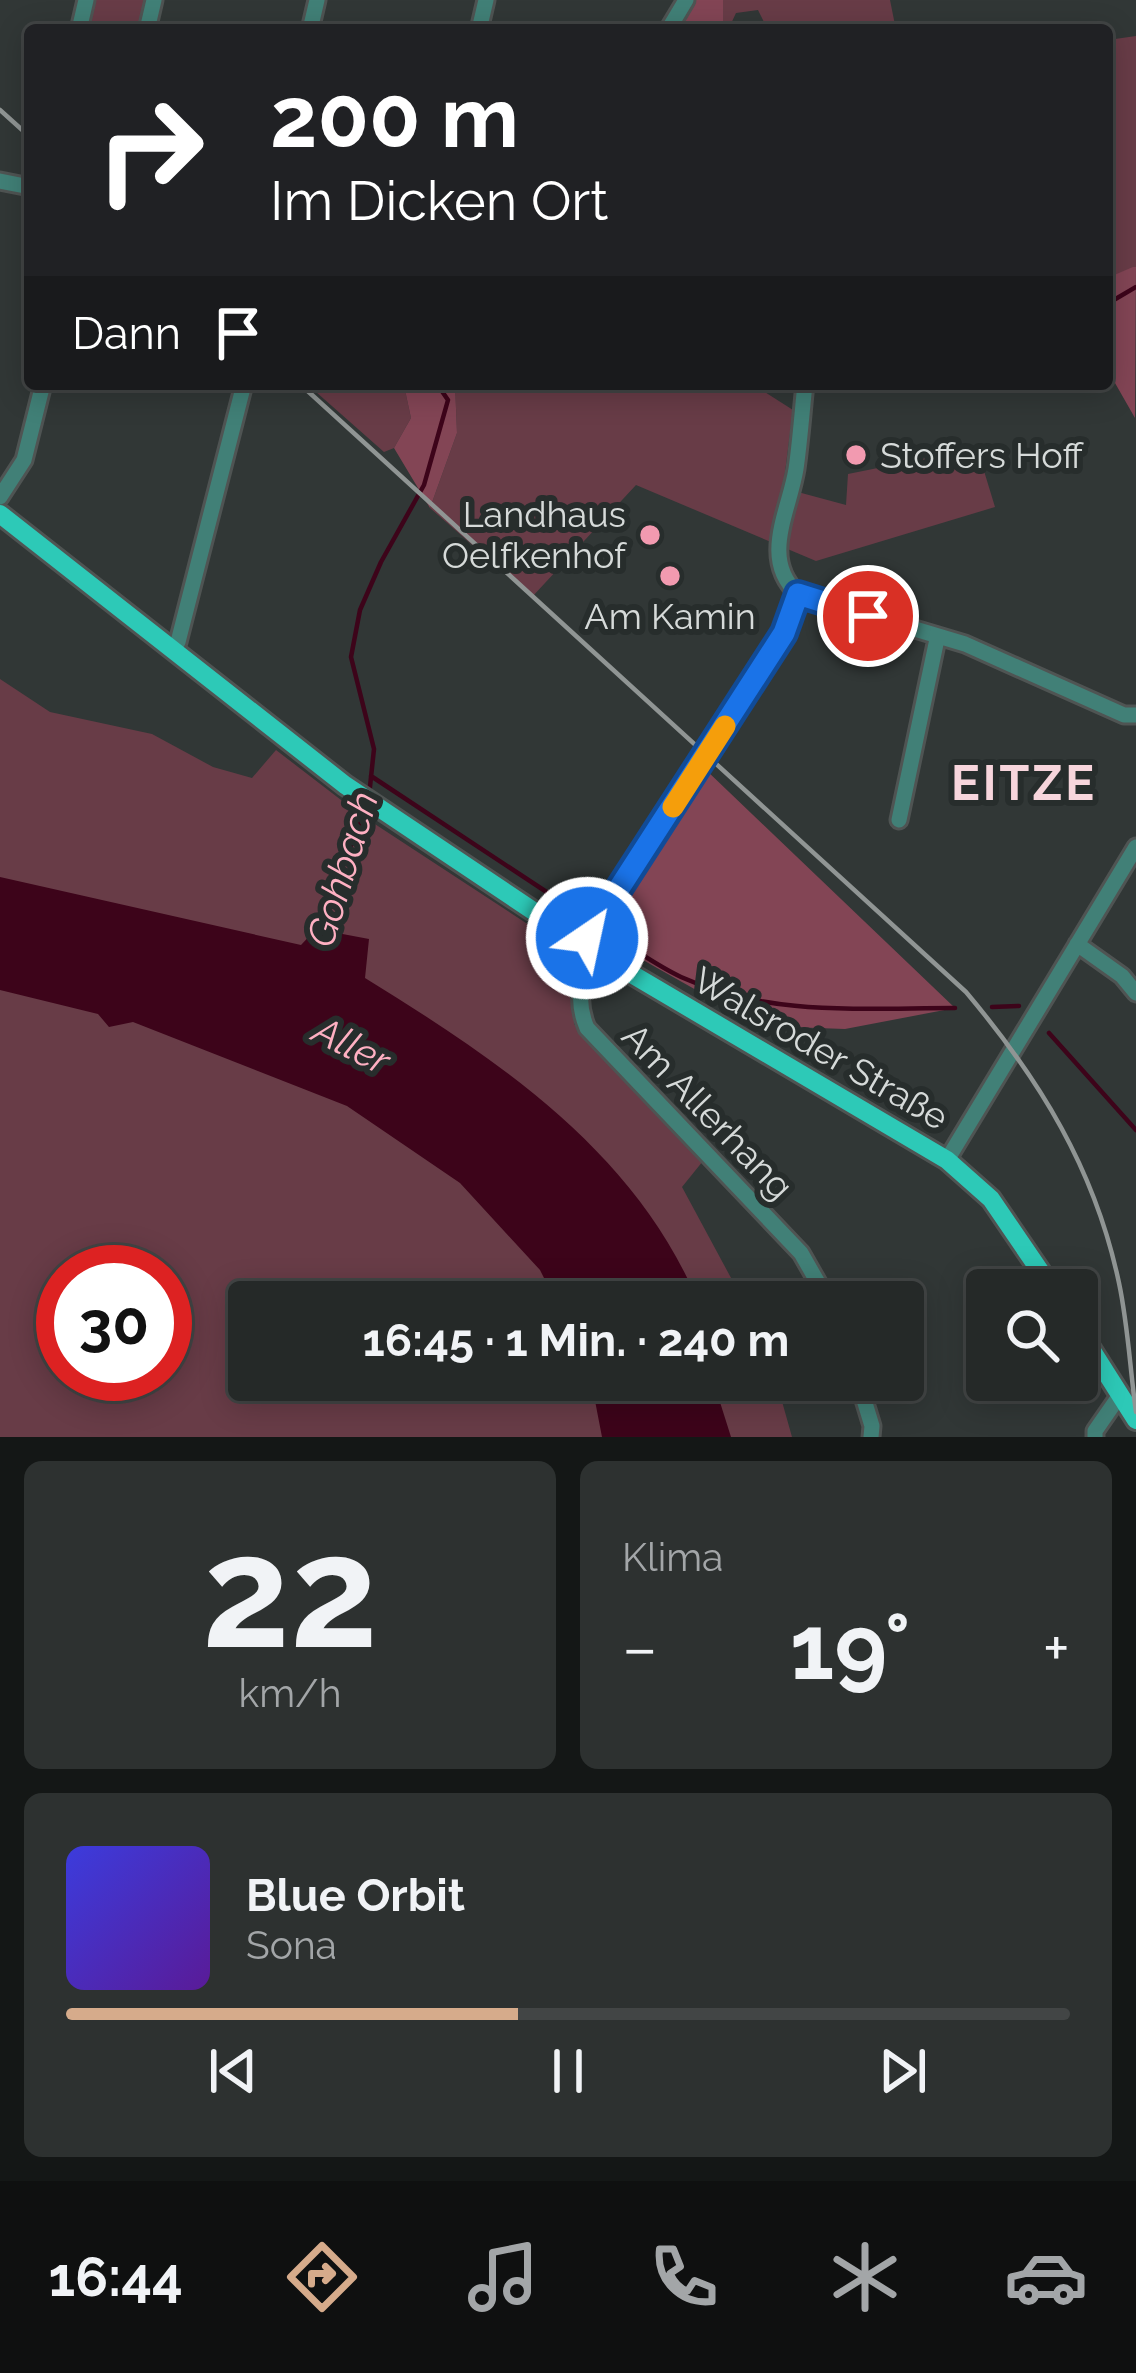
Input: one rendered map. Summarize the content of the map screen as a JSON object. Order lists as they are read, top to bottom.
{
  "streets": {
    "main road": ["Walsroder Straße"],
    "street": ["Am Allerhang"]
  },
  "crossings": [
    ["Walsroder Straße", "Am Allerhang"]
  ],
  "districts": ["EITZE"],
  "water": ["Gohbach", "Aller"],
  "places": ["Stoffers Hoff", "Landhaus Oelfkenhof", "Am Kamin"],
  "page": {
    "turn": ["200 m", "Im Dicken Ort"],
    "then": "Dann",
    "limit": "30",
    "trip": "16:45 · 1 Min. · 240 m",
    "tile": [
      ["22", "km/h"],
      "Klima"
    ],
    "heat": ["−", "19°", "+"],
    "song": ["Blue Orbit", "Sona"],
    "tabs": "16:44"
  }
}
